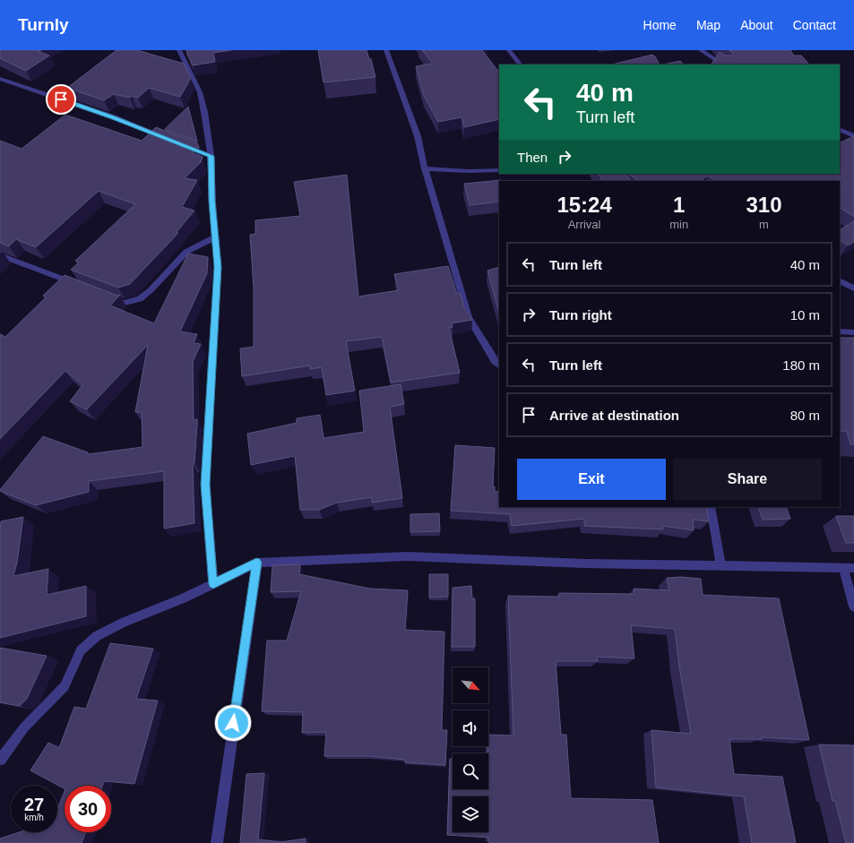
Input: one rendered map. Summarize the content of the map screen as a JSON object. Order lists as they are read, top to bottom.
{
  "north": "bottom right",
  "page": {
    "header": "Turnly",
    "nav": [
      "Home",
      "Map",
      "About",
      "Contact"
    ],
    "turn": ["40 m", "Turn left"],
    "then": "Then",
    "eta": [
      "15:24",
      "Arrival",
      "1",
      "min",
      "310",
      "m"
    ],
    "list": [
      {
        "name": "Turn left",
        "value": "40 m"
      },
      {
        "name": "Turn right",
        "value": "10 m"
      },
      {
        "name": "Turn left",
        "value": "180 m"
      },
      {
        "name": "Arrive at destination",
        "value": "80 m"
      }
    ],
    "buttons": ["Exit", "Share"],
    "speed": "27 km/h",
    "limit": "30"
  }
}
